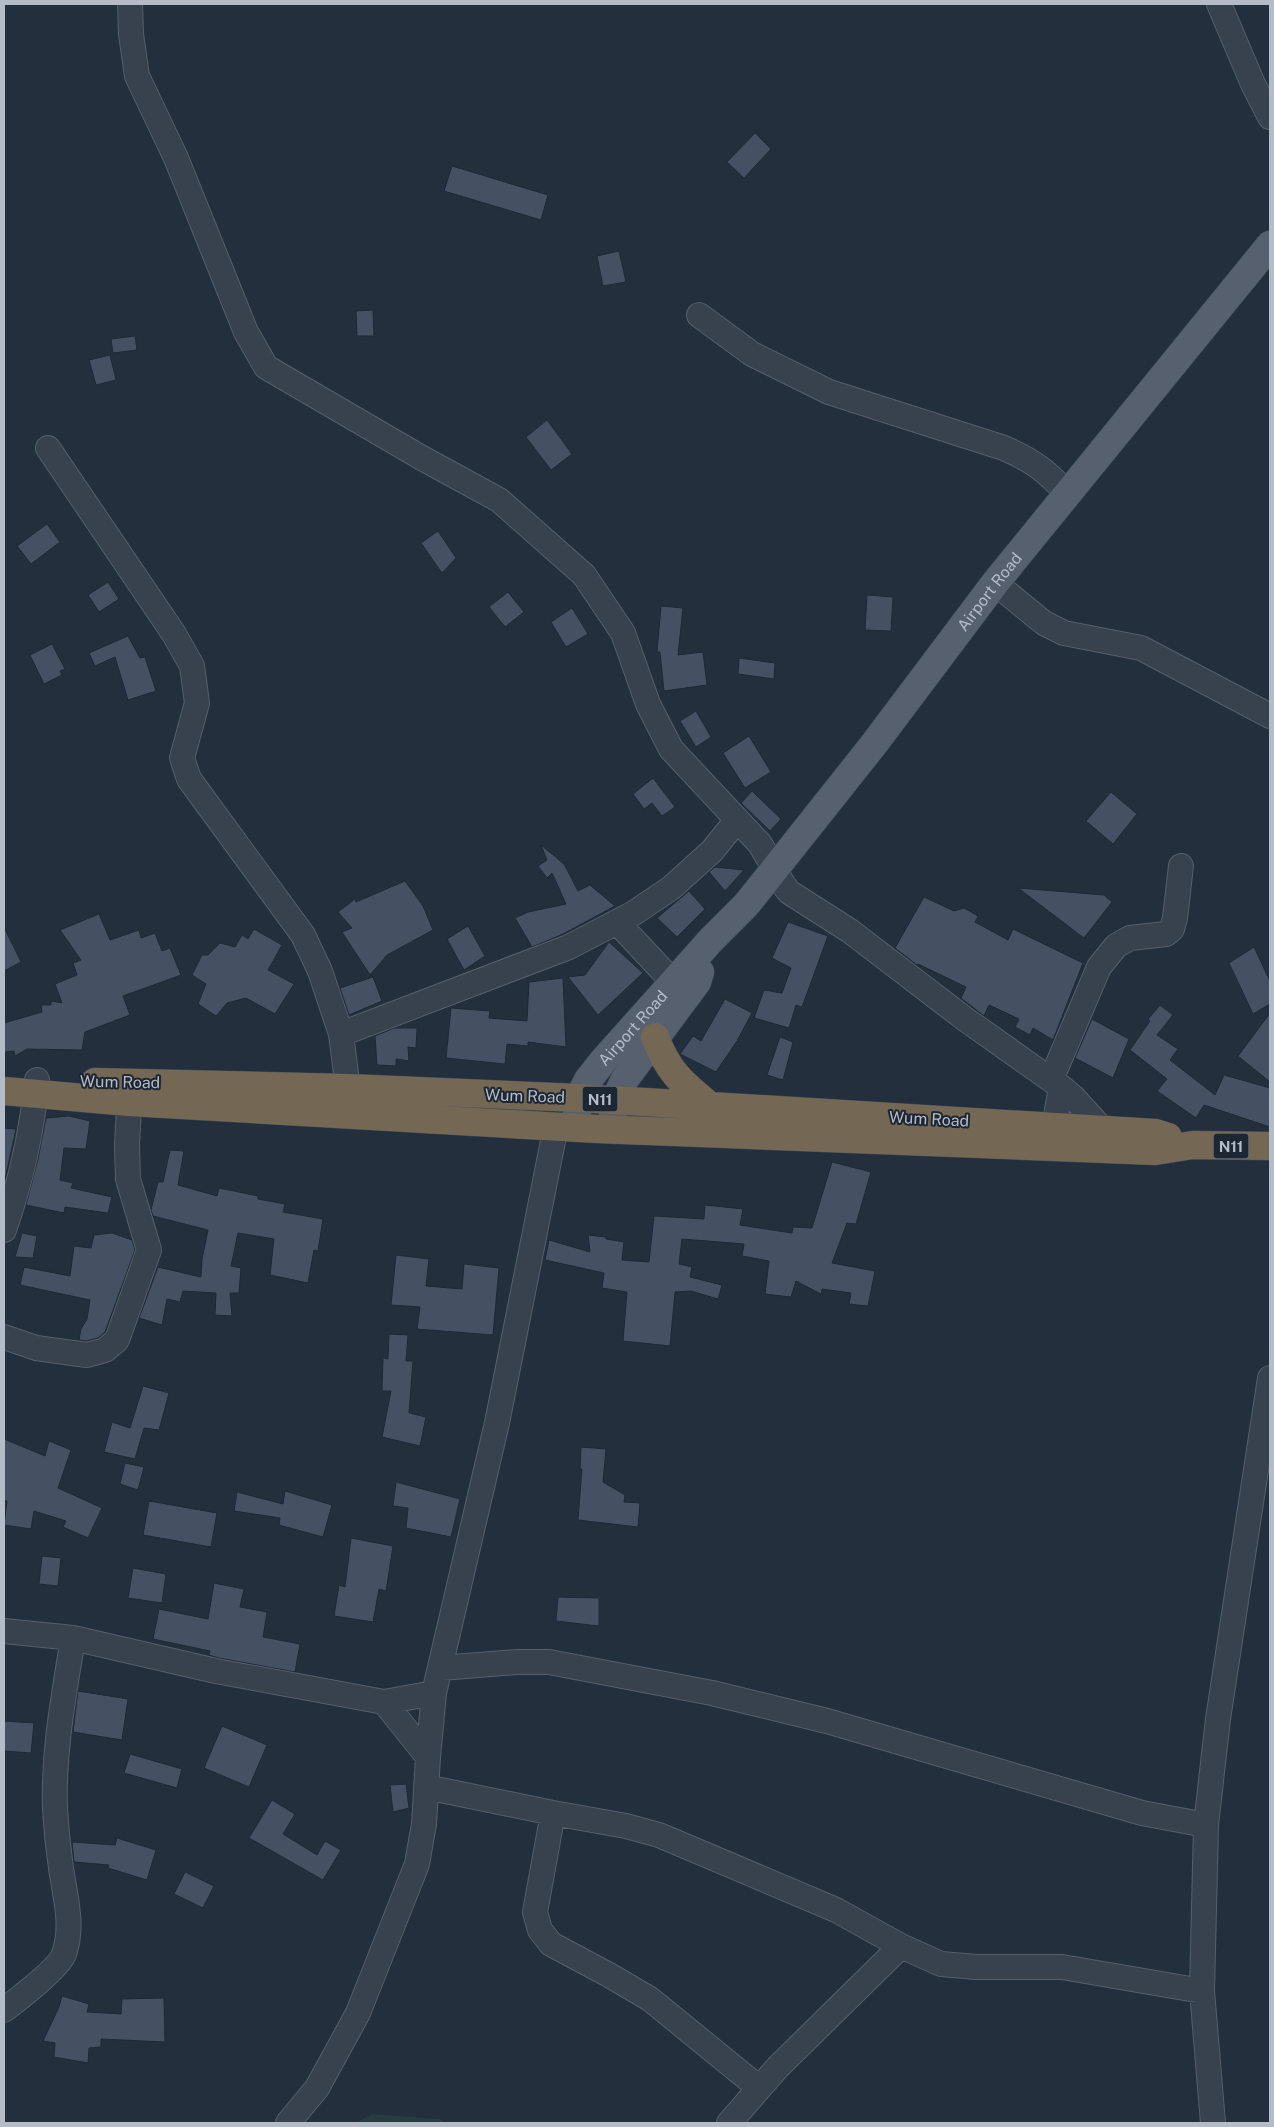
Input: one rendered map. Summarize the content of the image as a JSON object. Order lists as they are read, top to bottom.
{
  "streets": {
    "highway": ["Wum Road", "N11"],
    "main road": ["Airport Road"]
  },
  "crossings": [
    ["Airport Road", "Wum Road"]
  ]
}
